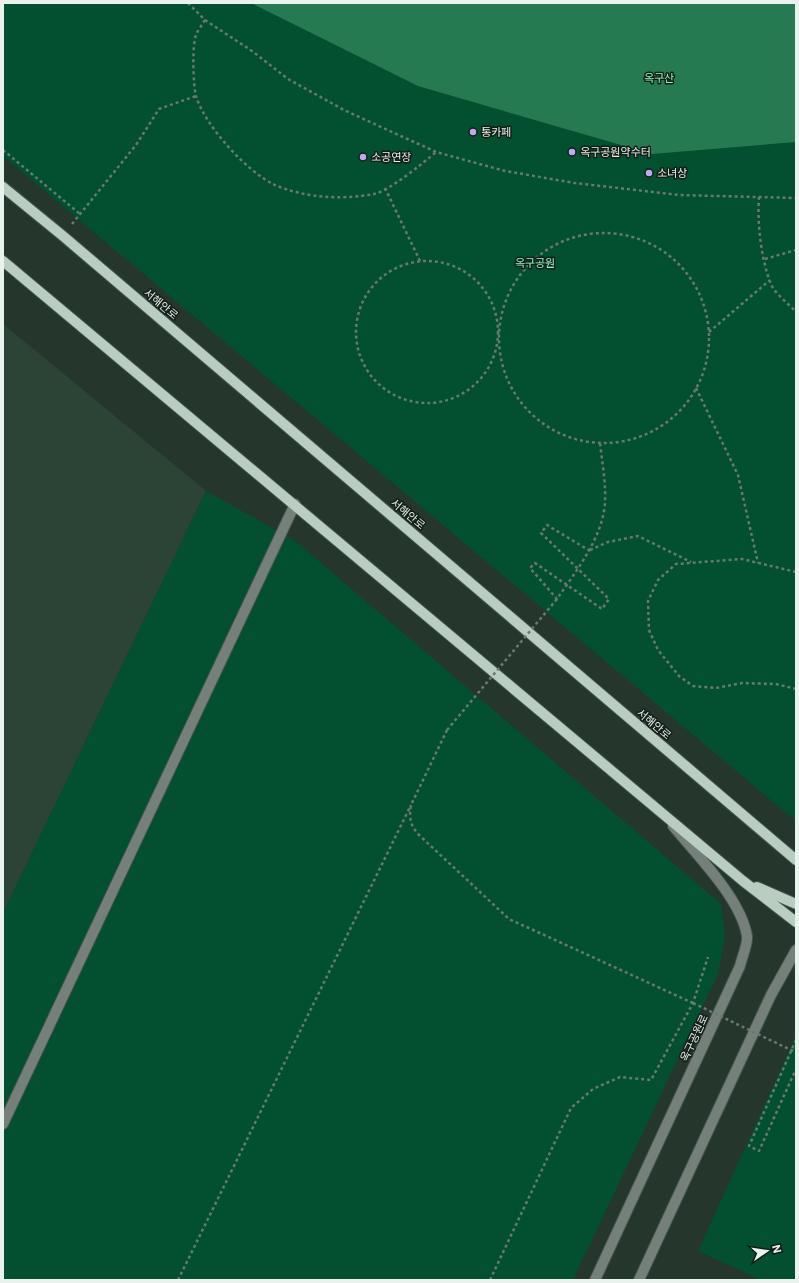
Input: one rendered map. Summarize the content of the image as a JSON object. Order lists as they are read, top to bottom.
{
  "streets": {
    "main road": ["서해안로"],
    "street": ["옥구공원로"]
  },
  "parks": ["옥구산", "옥구공원"],
  "places": [
    "통카페",
    "옥구공원약수터",
    "소공연장",
    "소녀상"
  ],
  "north": "right"
}
